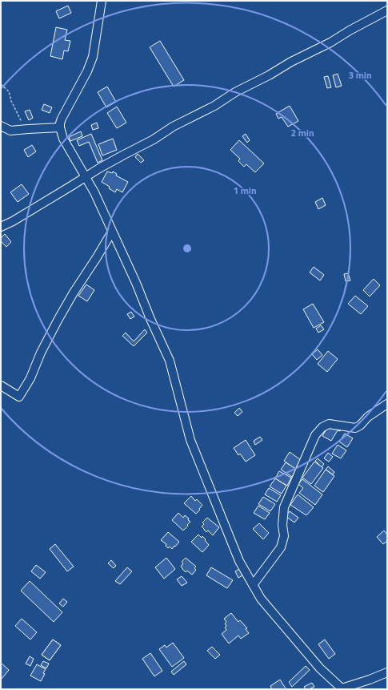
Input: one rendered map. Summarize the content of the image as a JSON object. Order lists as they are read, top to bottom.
{
  "rings": ["3 min", "2 min", "1 min"]
}
